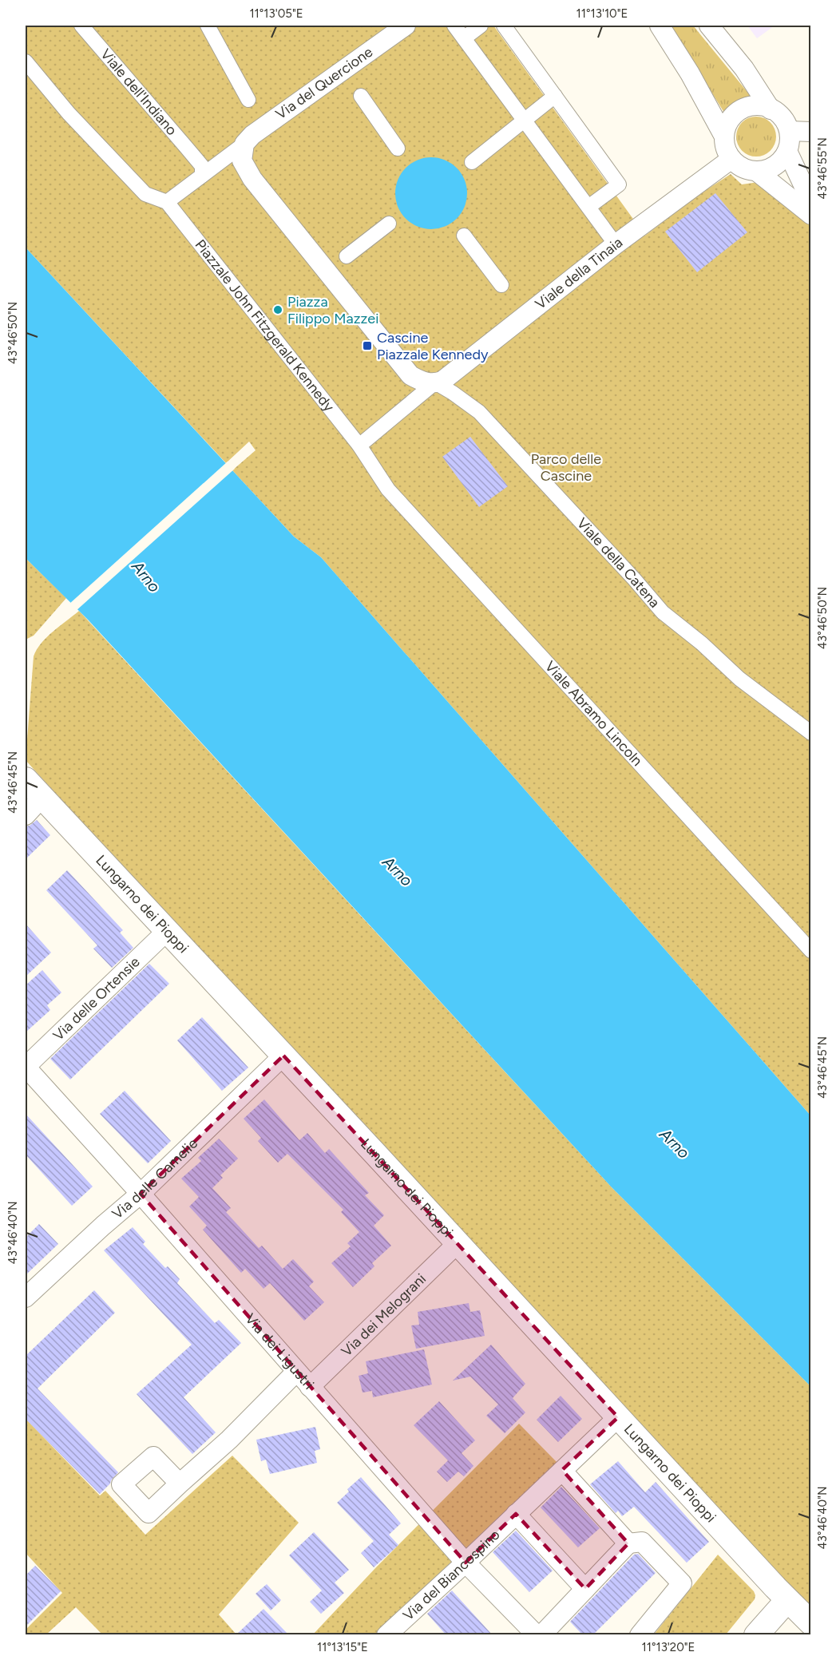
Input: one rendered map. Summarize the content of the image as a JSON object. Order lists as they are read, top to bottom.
{
  "streets": {
    "street": [
      "Via del Quercione",
      "Viale dell'Indiano",
      "Viale della Tinaia",
      "Piazzale John Fitzgerald Kennedy",
      "Viale della Catena",
      "Viale Abramo Lincoln",
      "Lungarno dei Pioppi",
      "Via delle Ortensie",
      "Via delle Camelie",
      "Via dei Melograni",
      "Via dei Ligustri",
      "Via del Biancospino"
    ]
  },
  "crossings": [
    ["Viale della Tinaia", "Viale della Catena"],
    ["Piazzale John Fitzgerald Kennedy", "Viale Abramo Lincoln"],
    ["Lungarno dei Pioppi", "Via delle Ortensie"],
    ["Lungarno dei Pioppi", "Via delle Camelie"],
    ["Lungarno dei Pioppi", "Via dei Melograni"],
    ["Lungarno dei Pioppi", "Via del Biancospino"],
    ["Via delle Ortensie", "Via dei Ligustri"],
    ["Via delle Camelie", "Via dei Ligustri"],
    ["Via dei Melograni", "Via dei Ligustri"],
    ["Via dei Ligustri", "Via del Biancospino"]
  ],
  "water": ["Arno"],
  "parks": ["Parco delle Cascine"],
  "places": {
    "other": ["Piazza Filippo Mazzei"],
    "transit": ["Cascine Piazzale Kennedy"]
  },
  "coordinates": [
    "11°13'05\"E",
    "11°13'10\"E",
    "43°46'55\"N",
    "43°46'50\"N",
    "43°46'45\"N",
    "43°46'40\"N",
    "11°13'15\"E",
    "11°13'20\"E"
  ]
}
